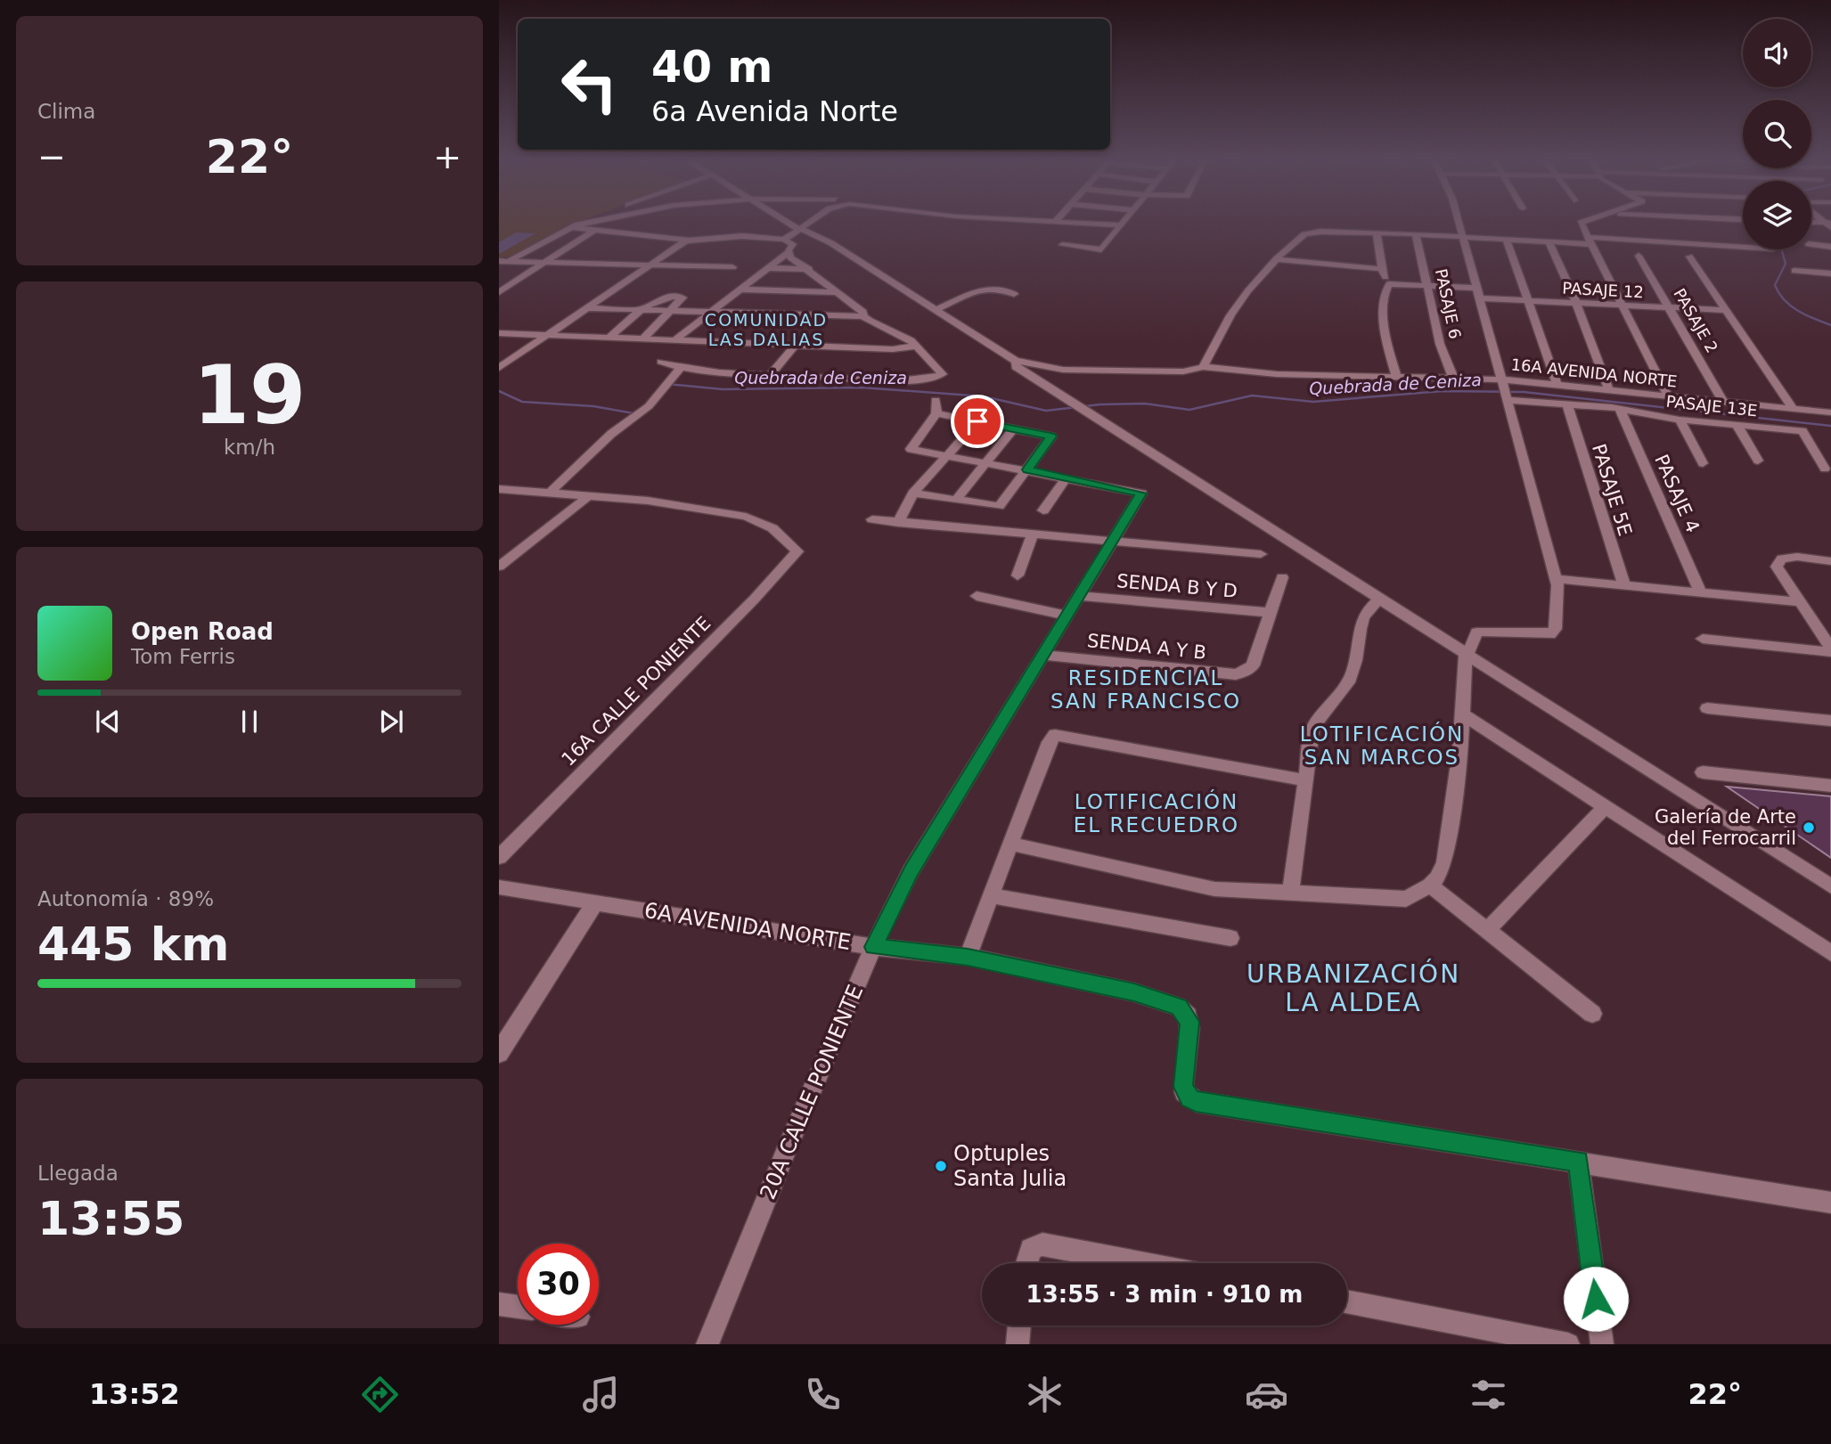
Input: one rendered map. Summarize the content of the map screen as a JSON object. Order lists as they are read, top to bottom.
{
  "streets": {
    "street": [
      "PASAJE 12",
      "PASAJE 6",
      "PASAJE 2",
      "16A AVENIDA NORTE",
      "PASAJE 13E",
      "PASAJE 5E",
      "PASAJE 4",
      "SENDA B Y D",
      "SENDA A Y B",
      "16A CALLE PONIENTE",
      "6A AVENIDA NORTE",
      "20A CALLE PONIENTE"
    ]
  },
  "crossings": [
    ["PASAJE 12", "PASAJE 6"],
    ["PASAJE 12", "PASAJE 2"],
    ["PASAJE 6", "16A AVENIDA NORTE"],
    ["PASAJE 2", "16A AVENIDA NORTE"],
    ["PASAJE 13E", "PASAJE 5E"],
    ["PASAJE 13E", "PASAJE 4"],
    ["SENDA B Y D", "SENDA A Y B"],
    ["SENDA B Y D", "20A CALLE PONIENTE"],
    ["SENDA A Y B", "20A CALLE PONIENTE"],
    ["6A AVENIDA NORTE", "20A CALLE PONIENTE"]
  ],
  "districts": [
    "COMUNIDAD LAS DALIAS",
    "RESIDENCIAL SAN FRANCISCO",
    "LOTIFICACIÓN SAN MARCOS",
    "LOTIFICACIÓN EL RECUEDRO",
    "URBANIZACIÓN LA ALDEA"
  ],
  "water": ["Quebrada de Ceniza"],
  "places": ["Galería de Arte del Ferrocarril", "Optuples Santa Julia"],
  "page": {
    "tile": [
      "Clima",
      ["19", "km/h"],
      ["Autonomía · 89%", "445 km"],
      ["Llegada", "13:55"]
    ],
    "turn": ["40 m", "6a Avenida Norte"],
    "heat": ["−", "22°", "+"],
    "song": ["Open Road", "Tom Ferris"],
    "limit": "30",
    "trip": "13:55 · 3 min · 910 m",
    "tabs": ["13:52", "22°"]
  }
}
